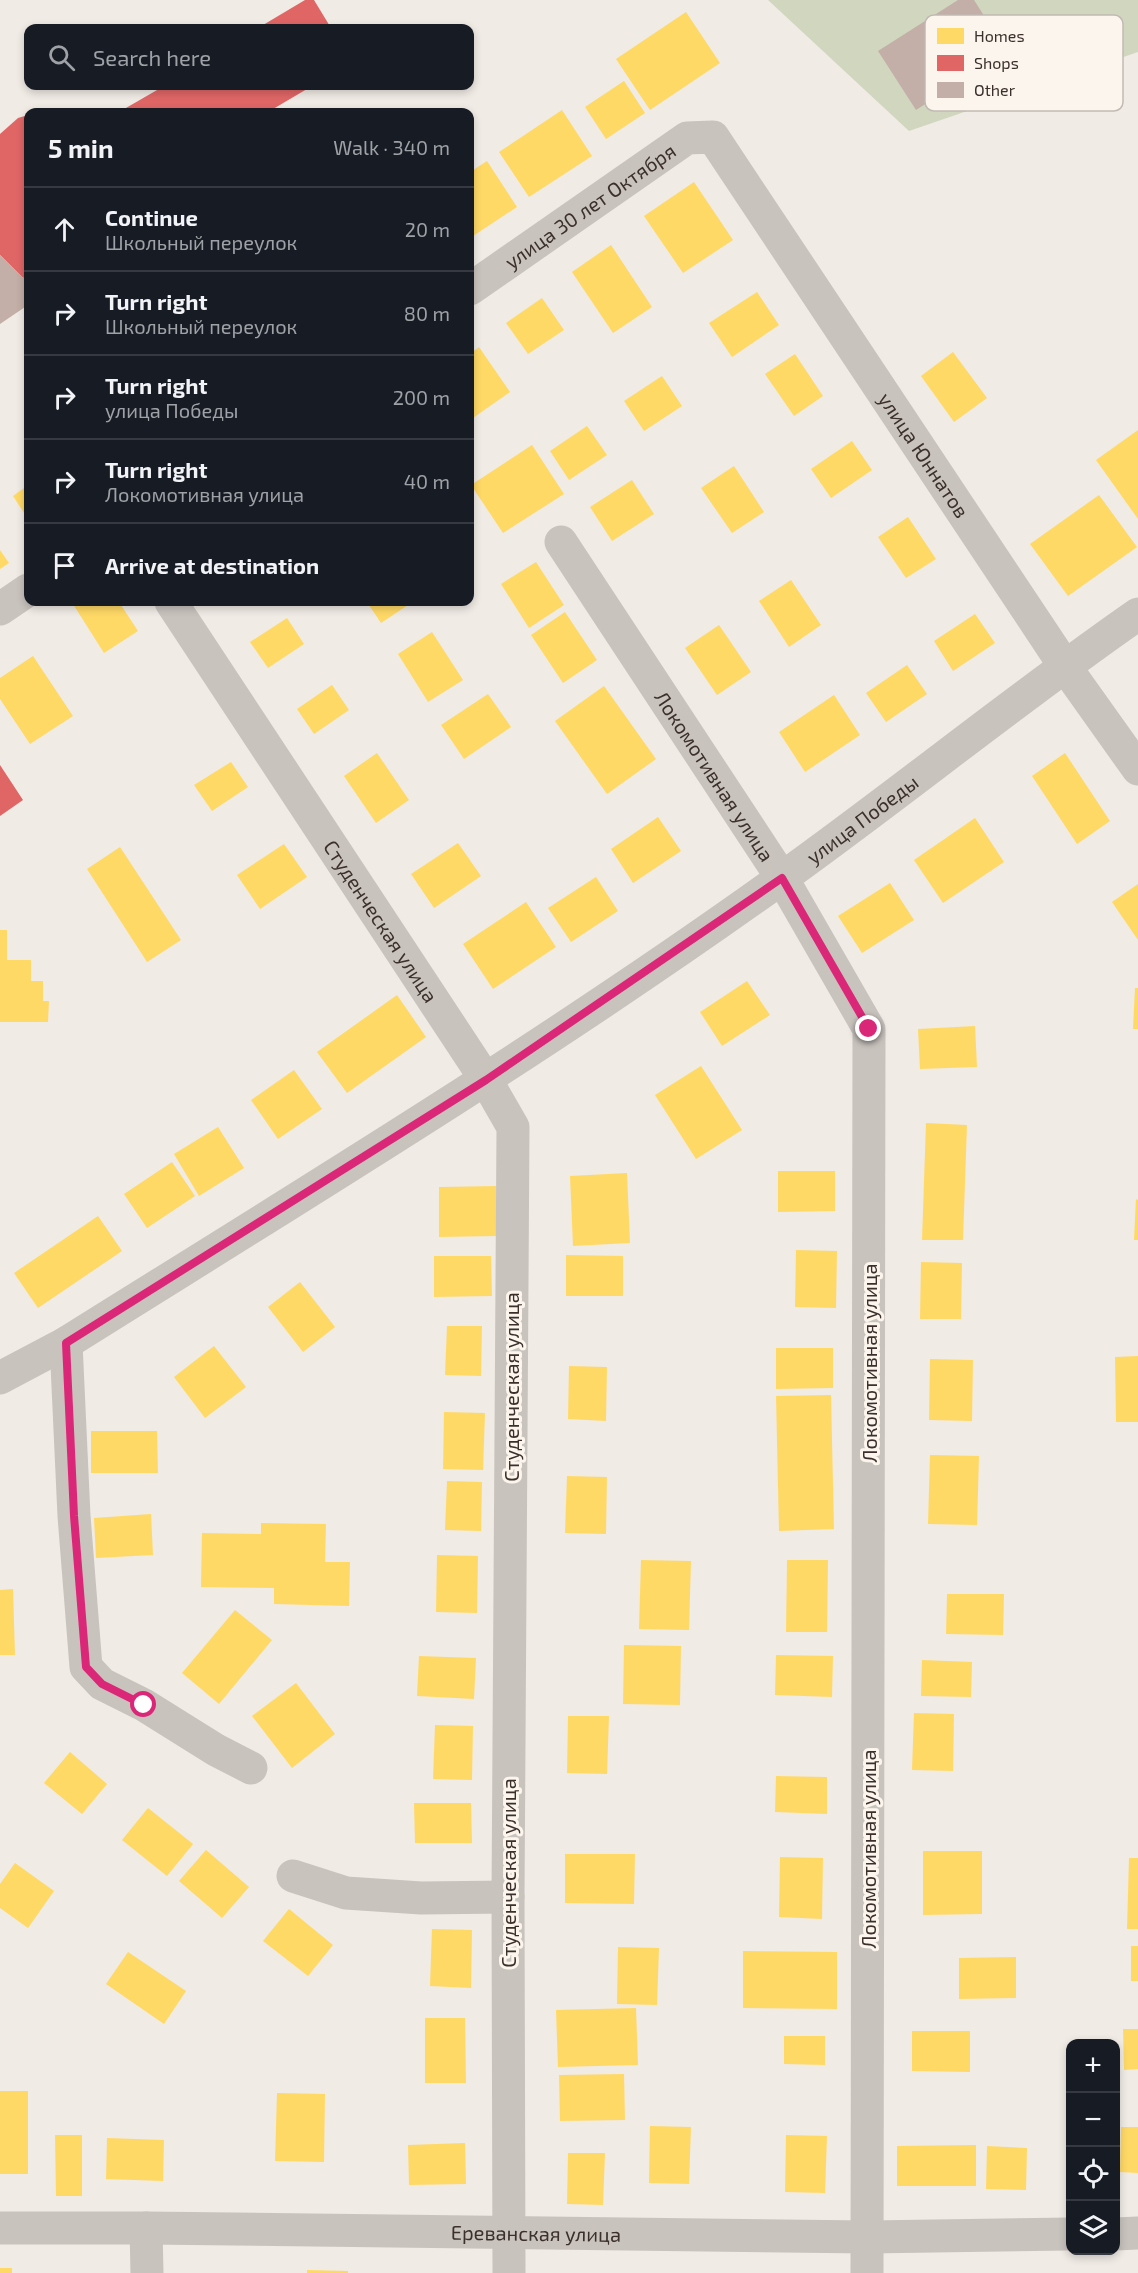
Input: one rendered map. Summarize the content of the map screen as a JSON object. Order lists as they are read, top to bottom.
{
  "streets": {
    "street": [
      "улица 30 лет Октября",
      "улица Юннатов",
      "Локомотивная улица",
      "улица Победы",
      "Студенческая улица",
      "Ереванская улица"
    ]
  },
  "crossings": [
    ["улица 30 лет Октября", "улица Юннатов"],
    ["улица Юннатов", "улица Победы"],
    ["Локомотивная улица", "улица Победы"],
    ["Локомотивная улица", "Ереванская улица"],
    ["улица Победы", "Студенческая улица"],
    ["Студенческая улица", "Ереванская улица"]
  ],
  "legend": ["Homes", "Shops", "Other"],
  "page": {
    "search": "Search here",
    "heading": ["5 min", "Walk · 340 m"],
    "list": [
      ["Continue", "Школьный переулок", "20 m"],
      ["Turn right", "Школьный переулок", "80 m"],
      ["Turn right", "улица Победы", "200 m"],
      ["Turn right", "Локомотивная улица", "40 m"],
      "Arrive at destination"
    ],
    "map_buttons": ["+", "−"]
  }
}
